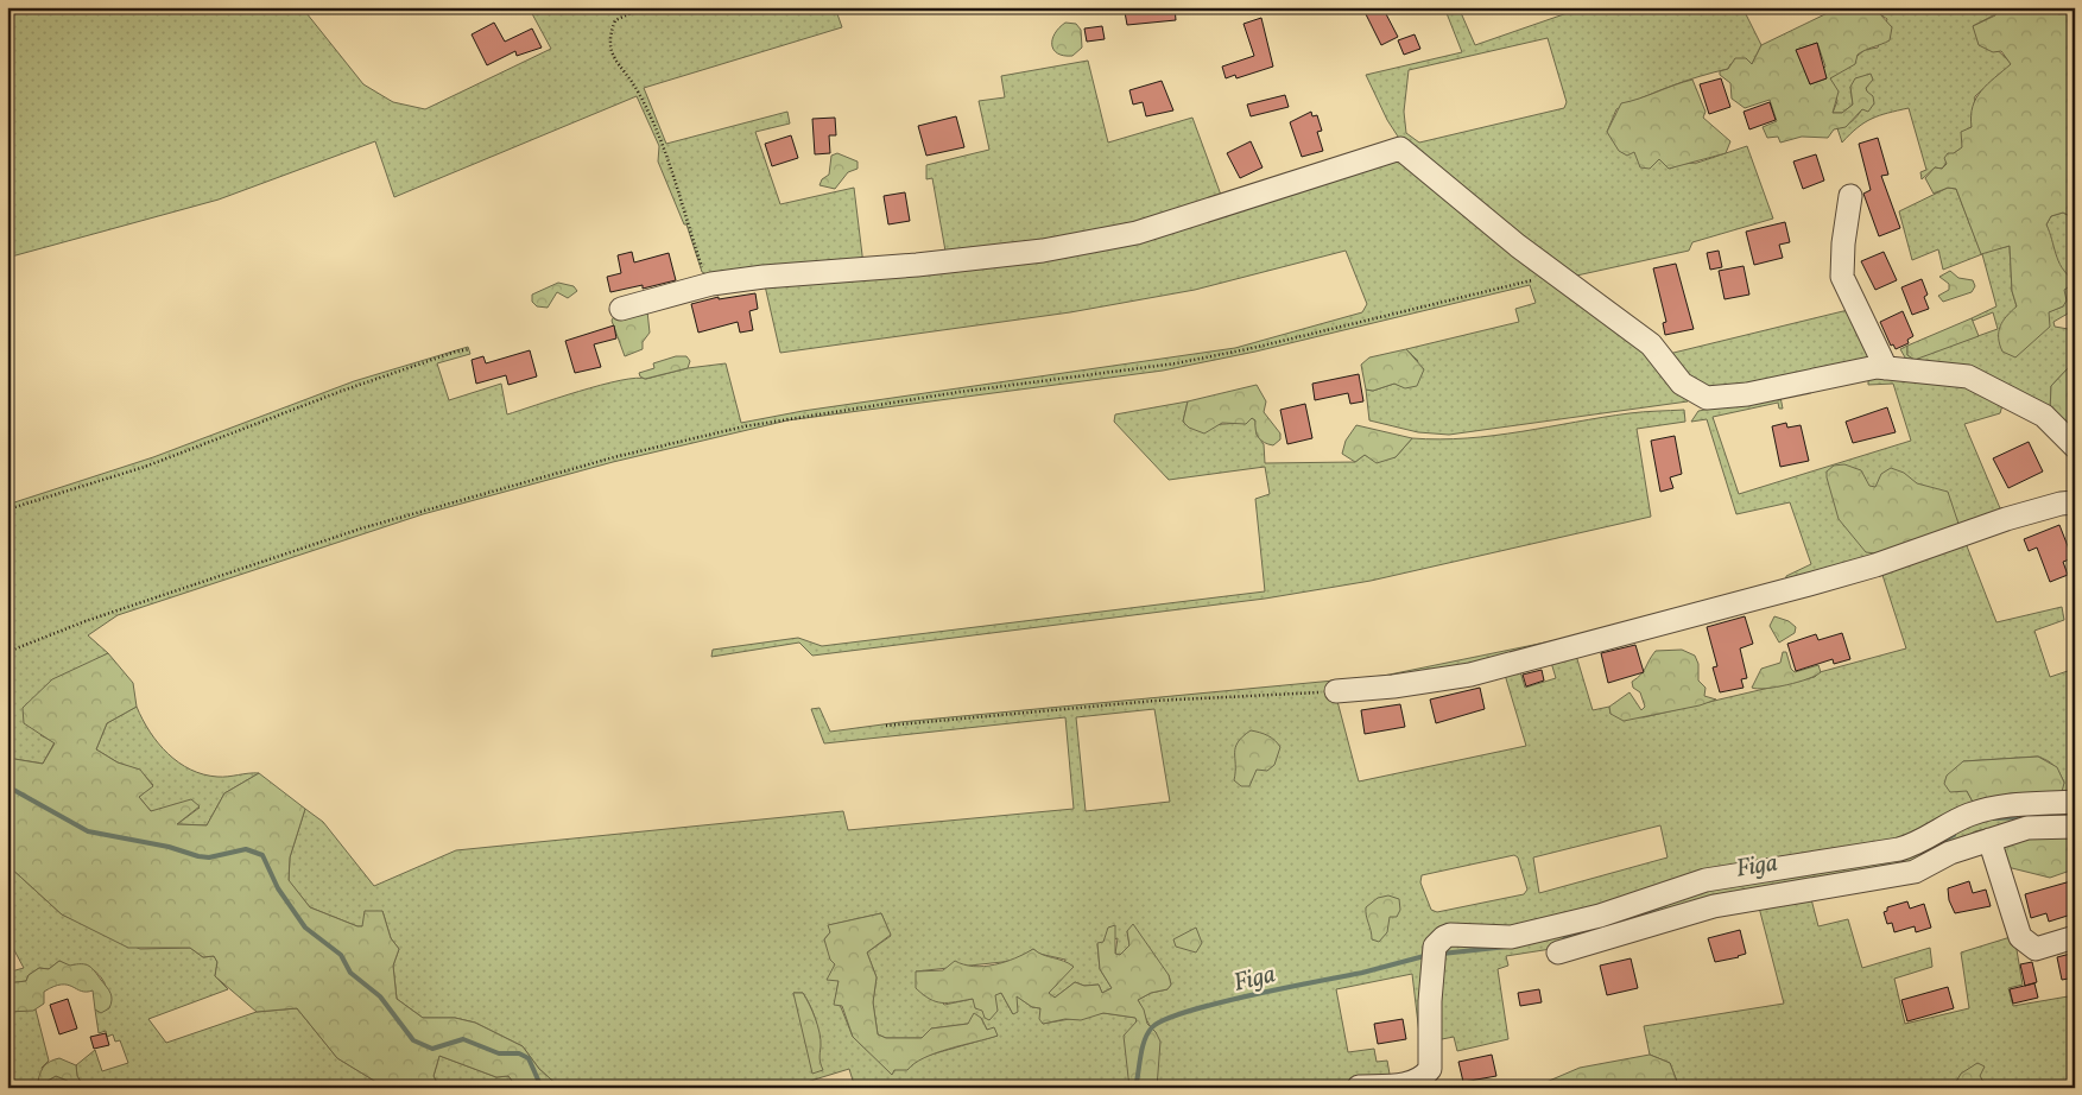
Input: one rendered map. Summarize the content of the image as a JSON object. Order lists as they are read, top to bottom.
{
  "water": ["Figa"]
}
